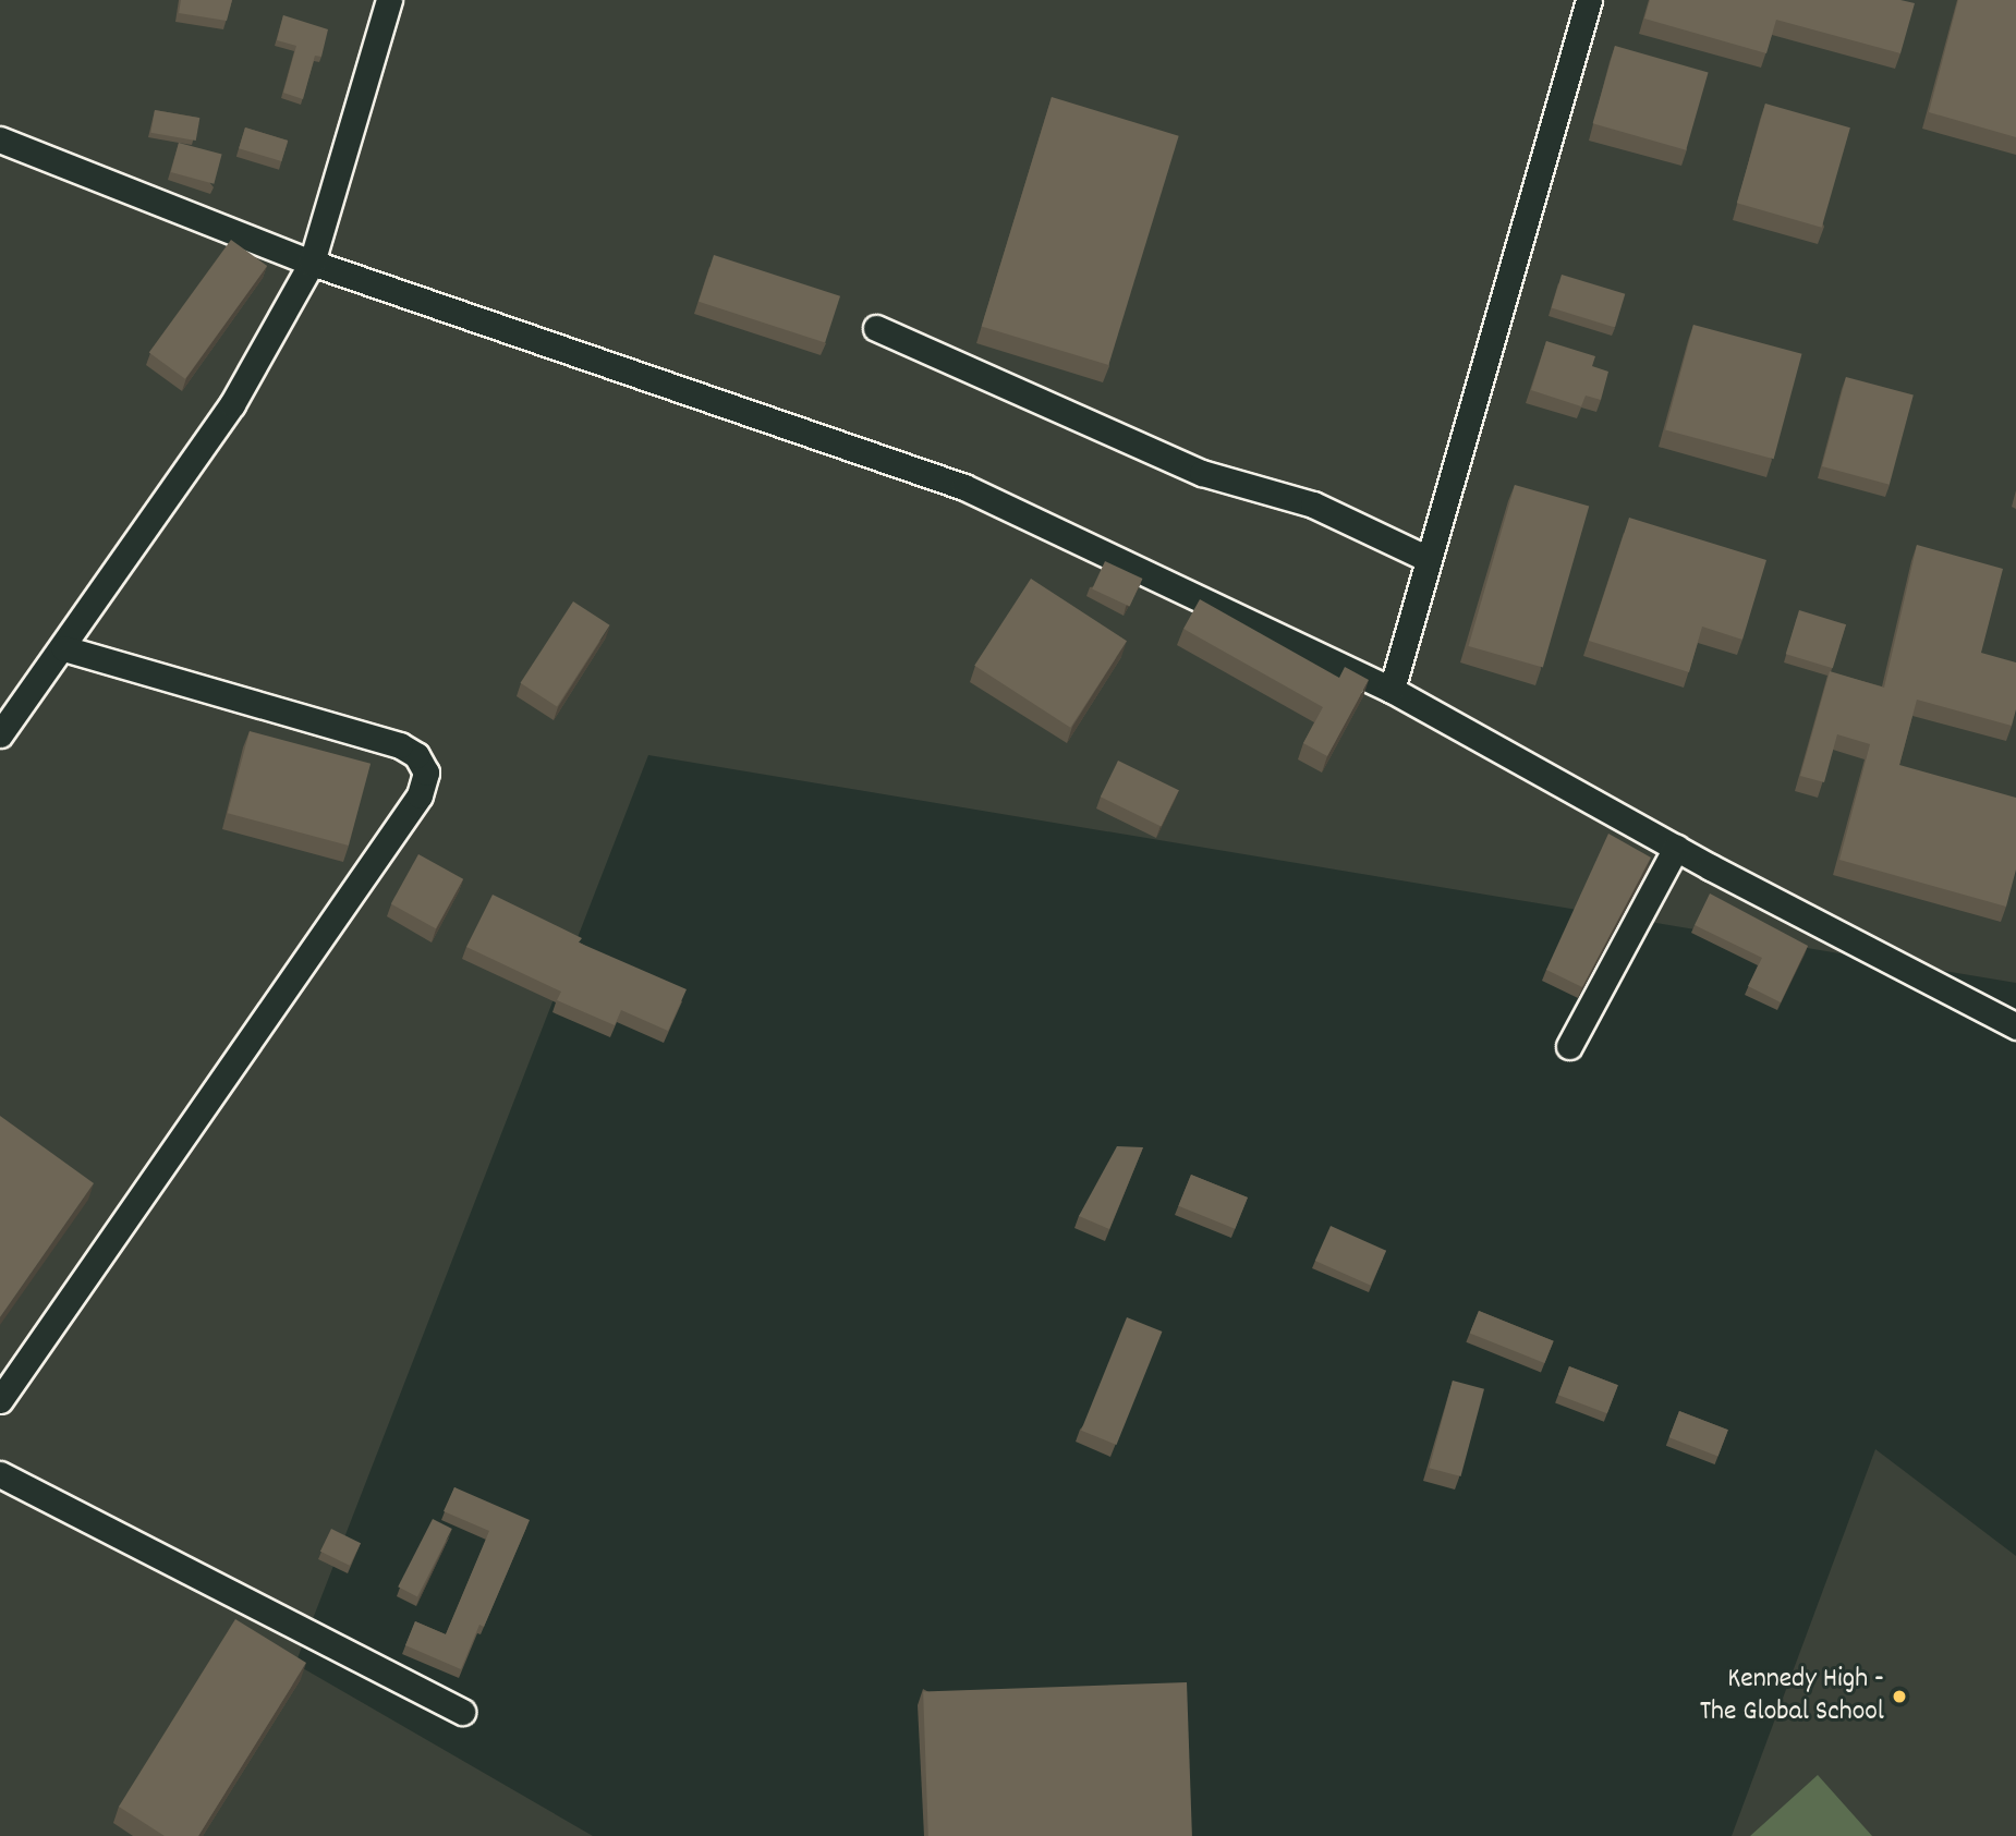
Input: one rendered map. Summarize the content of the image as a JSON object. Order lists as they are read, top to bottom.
{
  "places": ["Kennedy High - The Global School"]
}
